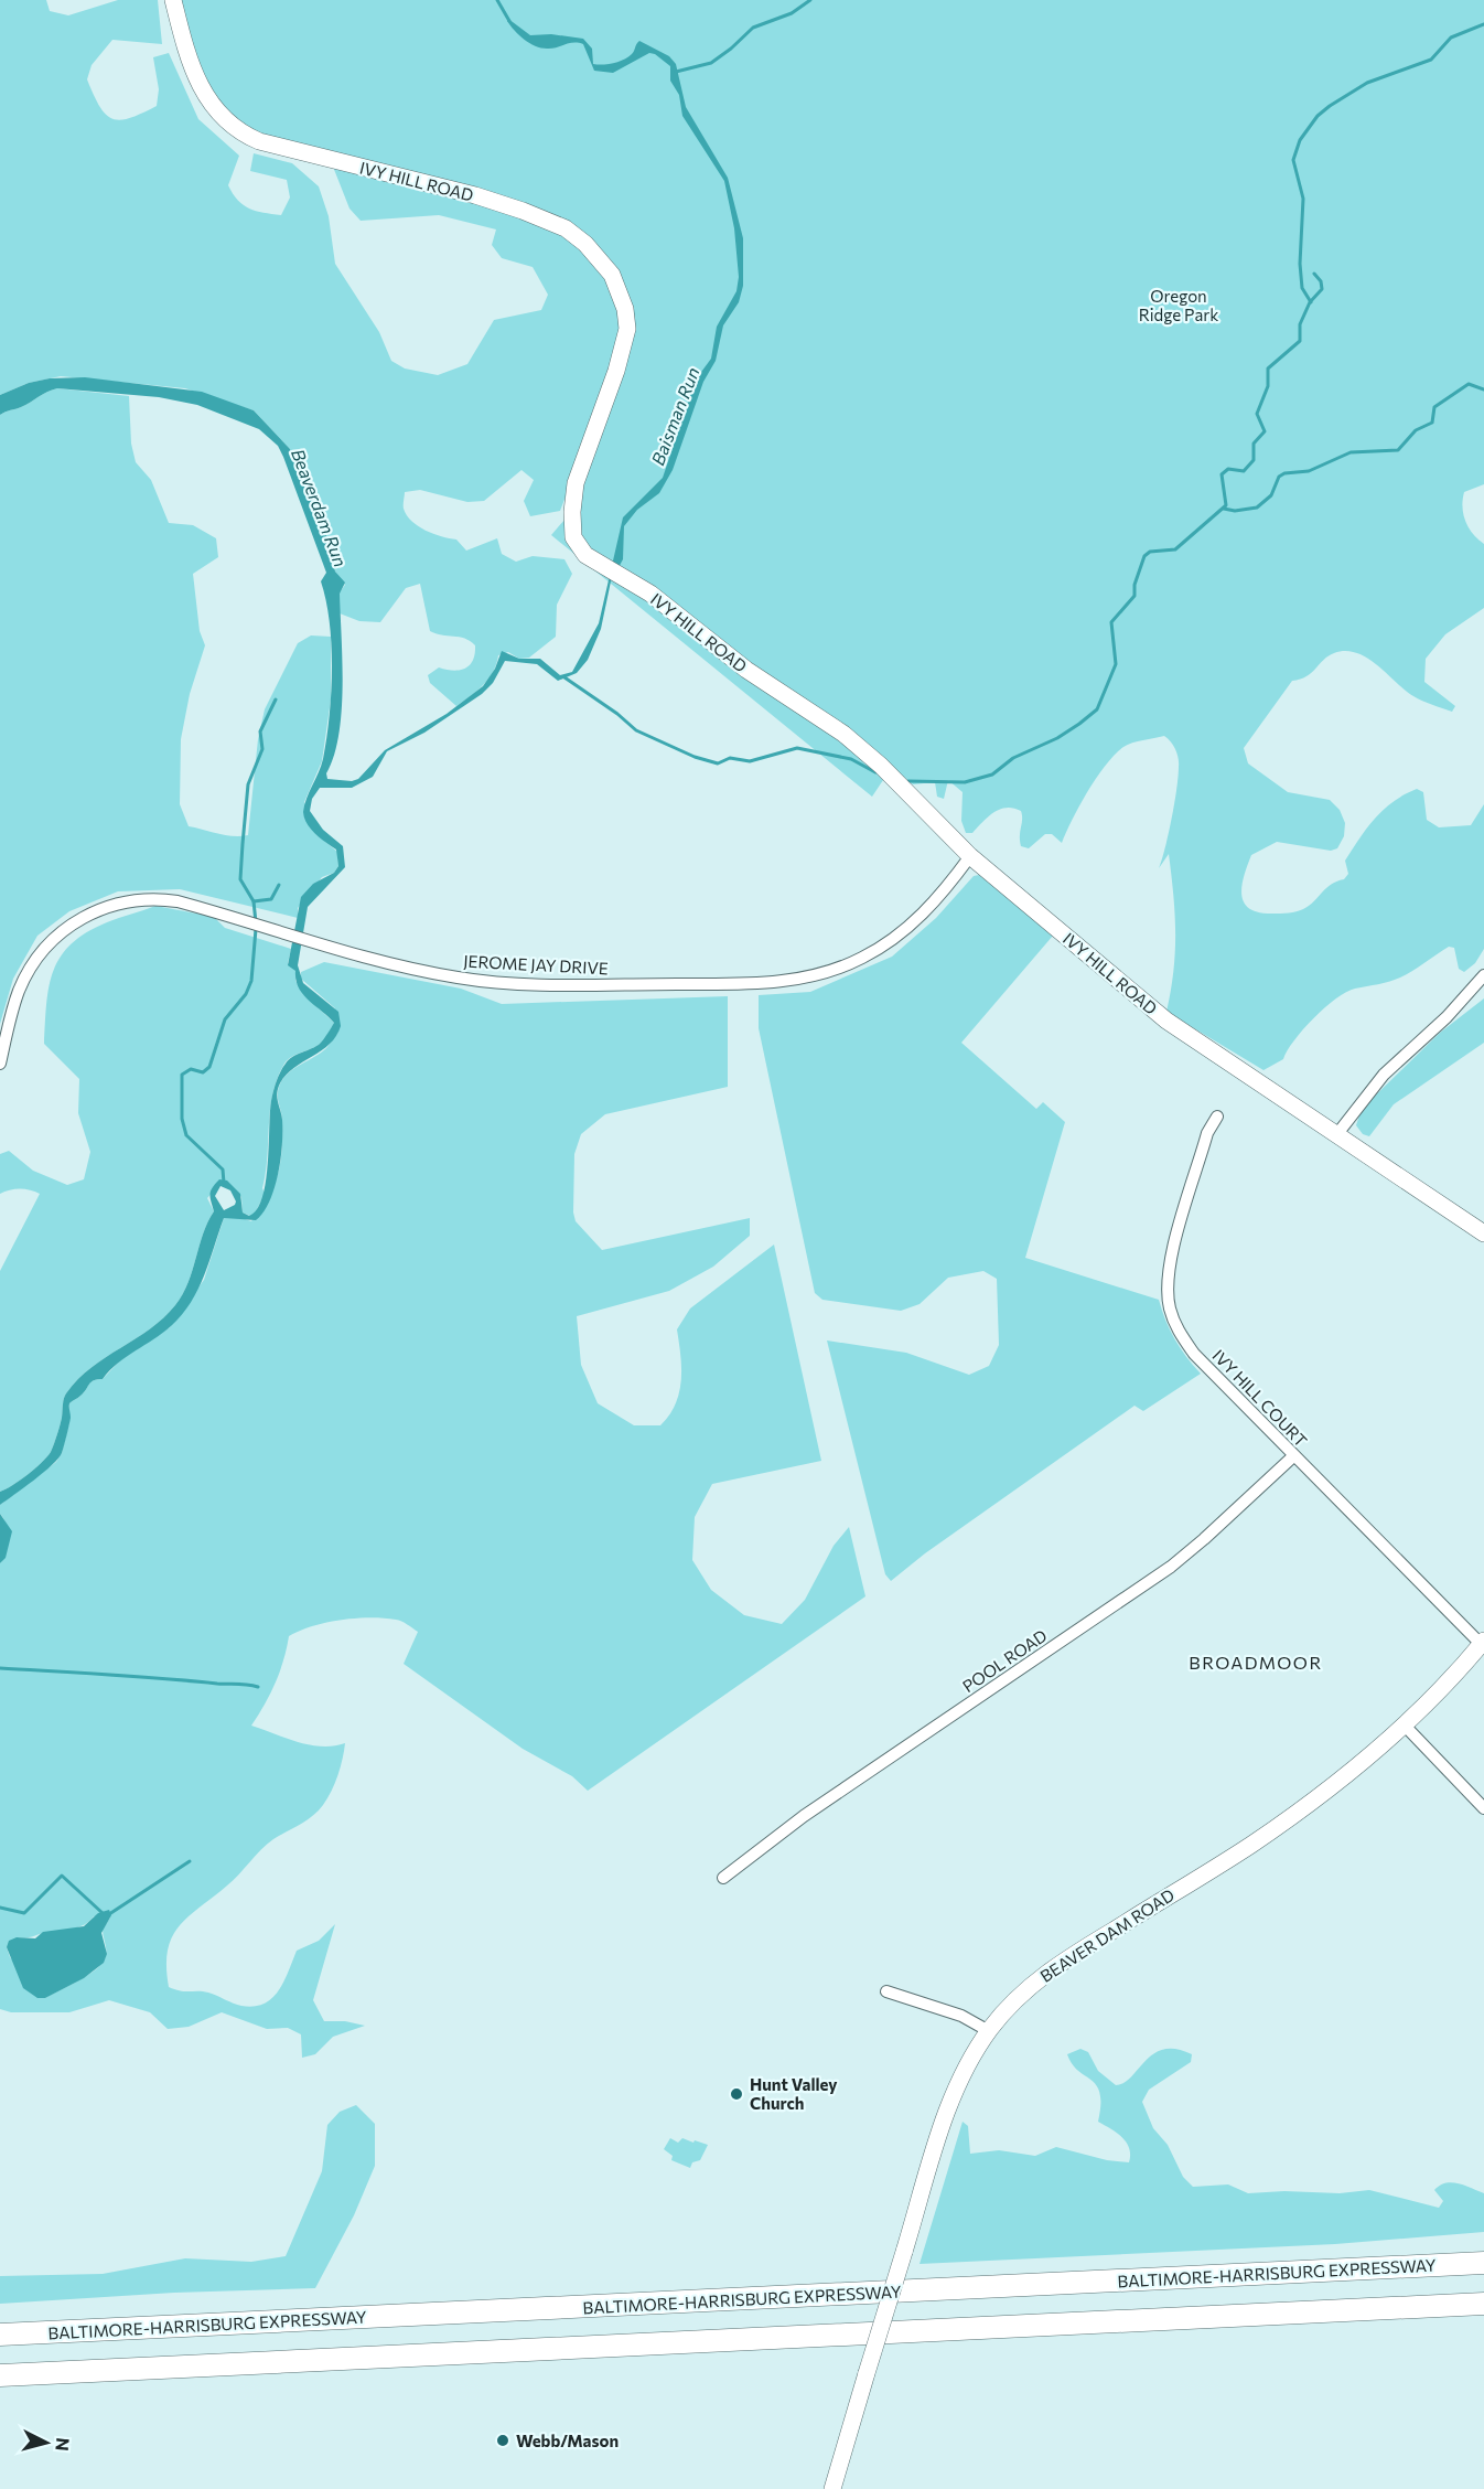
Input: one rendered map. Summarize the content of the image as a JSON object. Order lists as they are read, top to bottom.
{
  "streets": {
    "highway": ["BALTIMORE-HARRISBURG EXPRESSWAY"],
    "street": [
      "IVY HILL ROAD",
      "JEROME JAY DRIVE",
      "IVY HILL COURT",
      "POOL ROAD",
      "BEAVER DAM ROAD"
    ]
  },
  "crossings": [
    ["IVY HILL ROAD", "JEROME JAY DRIVE"],
    ["IVY HILL COURT", "POOL ROAD"],
    ["IVY HILL COURT", "BEAVER DAM ROAD"]
  ],
  "districts": ["BROADMOOR"],
  "water": ["Baisman Run", "Beaverdam Run"],
  "parks": ["Oregon Ridge Park"],
  "places": ["Hunt Valley Church", "Webb/Mason"],
  "north": "right"
}
